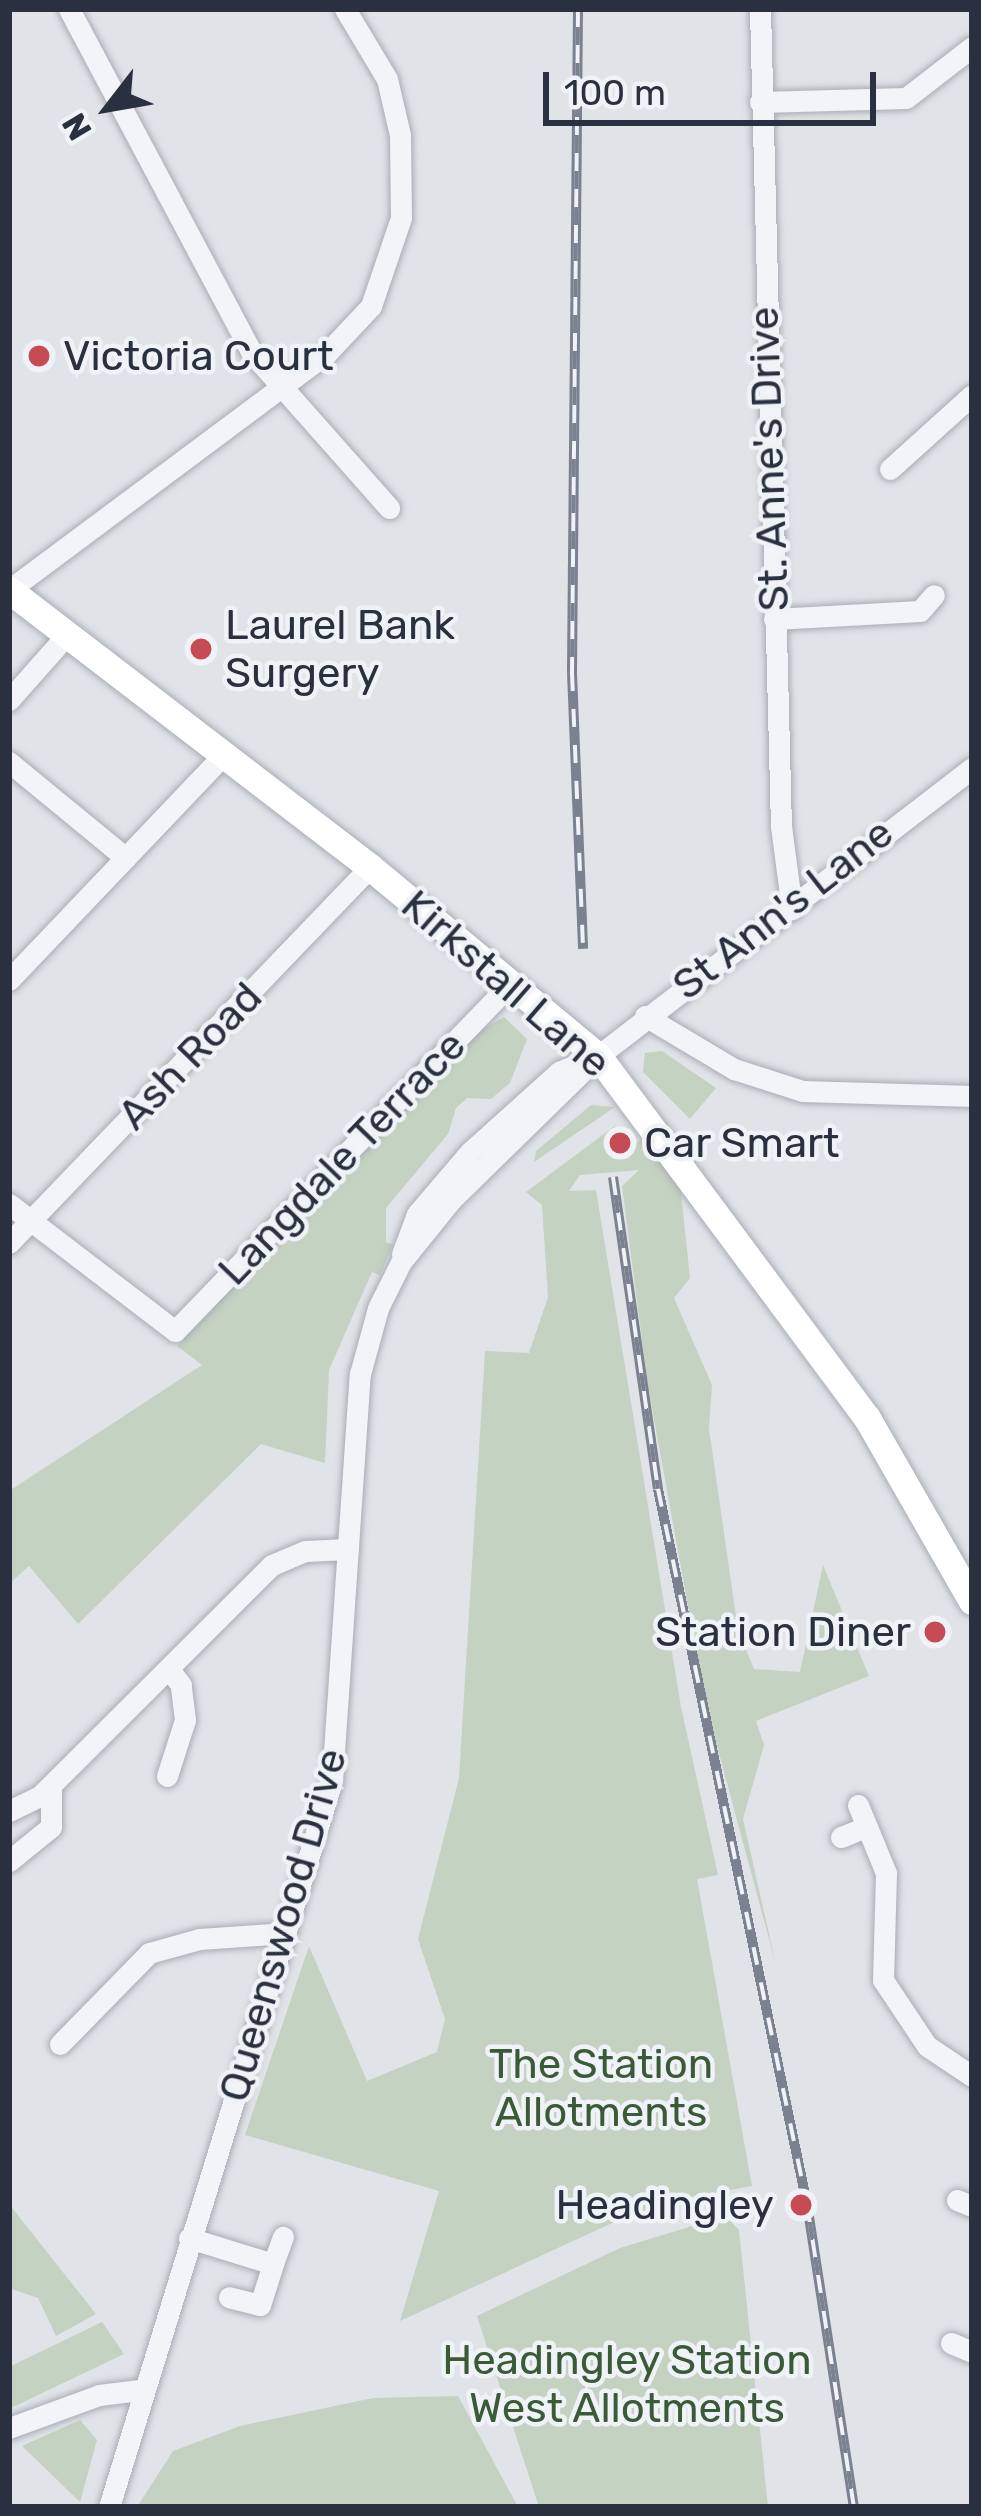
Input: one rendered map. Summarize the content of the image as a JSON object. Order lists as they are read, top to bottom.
{
  "streets": {
    "main road": ["Kirkstall Lane"],
    "street": [
      "St. Anne's Drive",
      "St Ann's Lane",
      "Ash Road",
      "Langdale Terrace",
      "Queenswood Drive"
    ]
  },
  "crossings": [
    ["St. Anne's Drive", "St Ann's Lane"],
    ["St Ann's Lane", "Kirkstall Lane"],
    ["St Ann's Lane", "Queenswood Drive"],
    ["Kirkstall Lane", "Ash Road"],
    ["Kirkstall Lane", "Langdale Terrace"],
    ["Kirkstall Lane", "Queenswood Drive"],
    ["Ash Road", "Langdale Terrace"]
  ],
  "parks": ["The Station Allotments", "Headingley Station West Allotments"],
  "places": [
    "Victoria Court",
    "Laurel Bank Surgery",
    "Car Smart",
    "Station Diner",
    "Headingley"
  ],
  "scale_bar": "100 m",
  "north": "bottom left"
}
